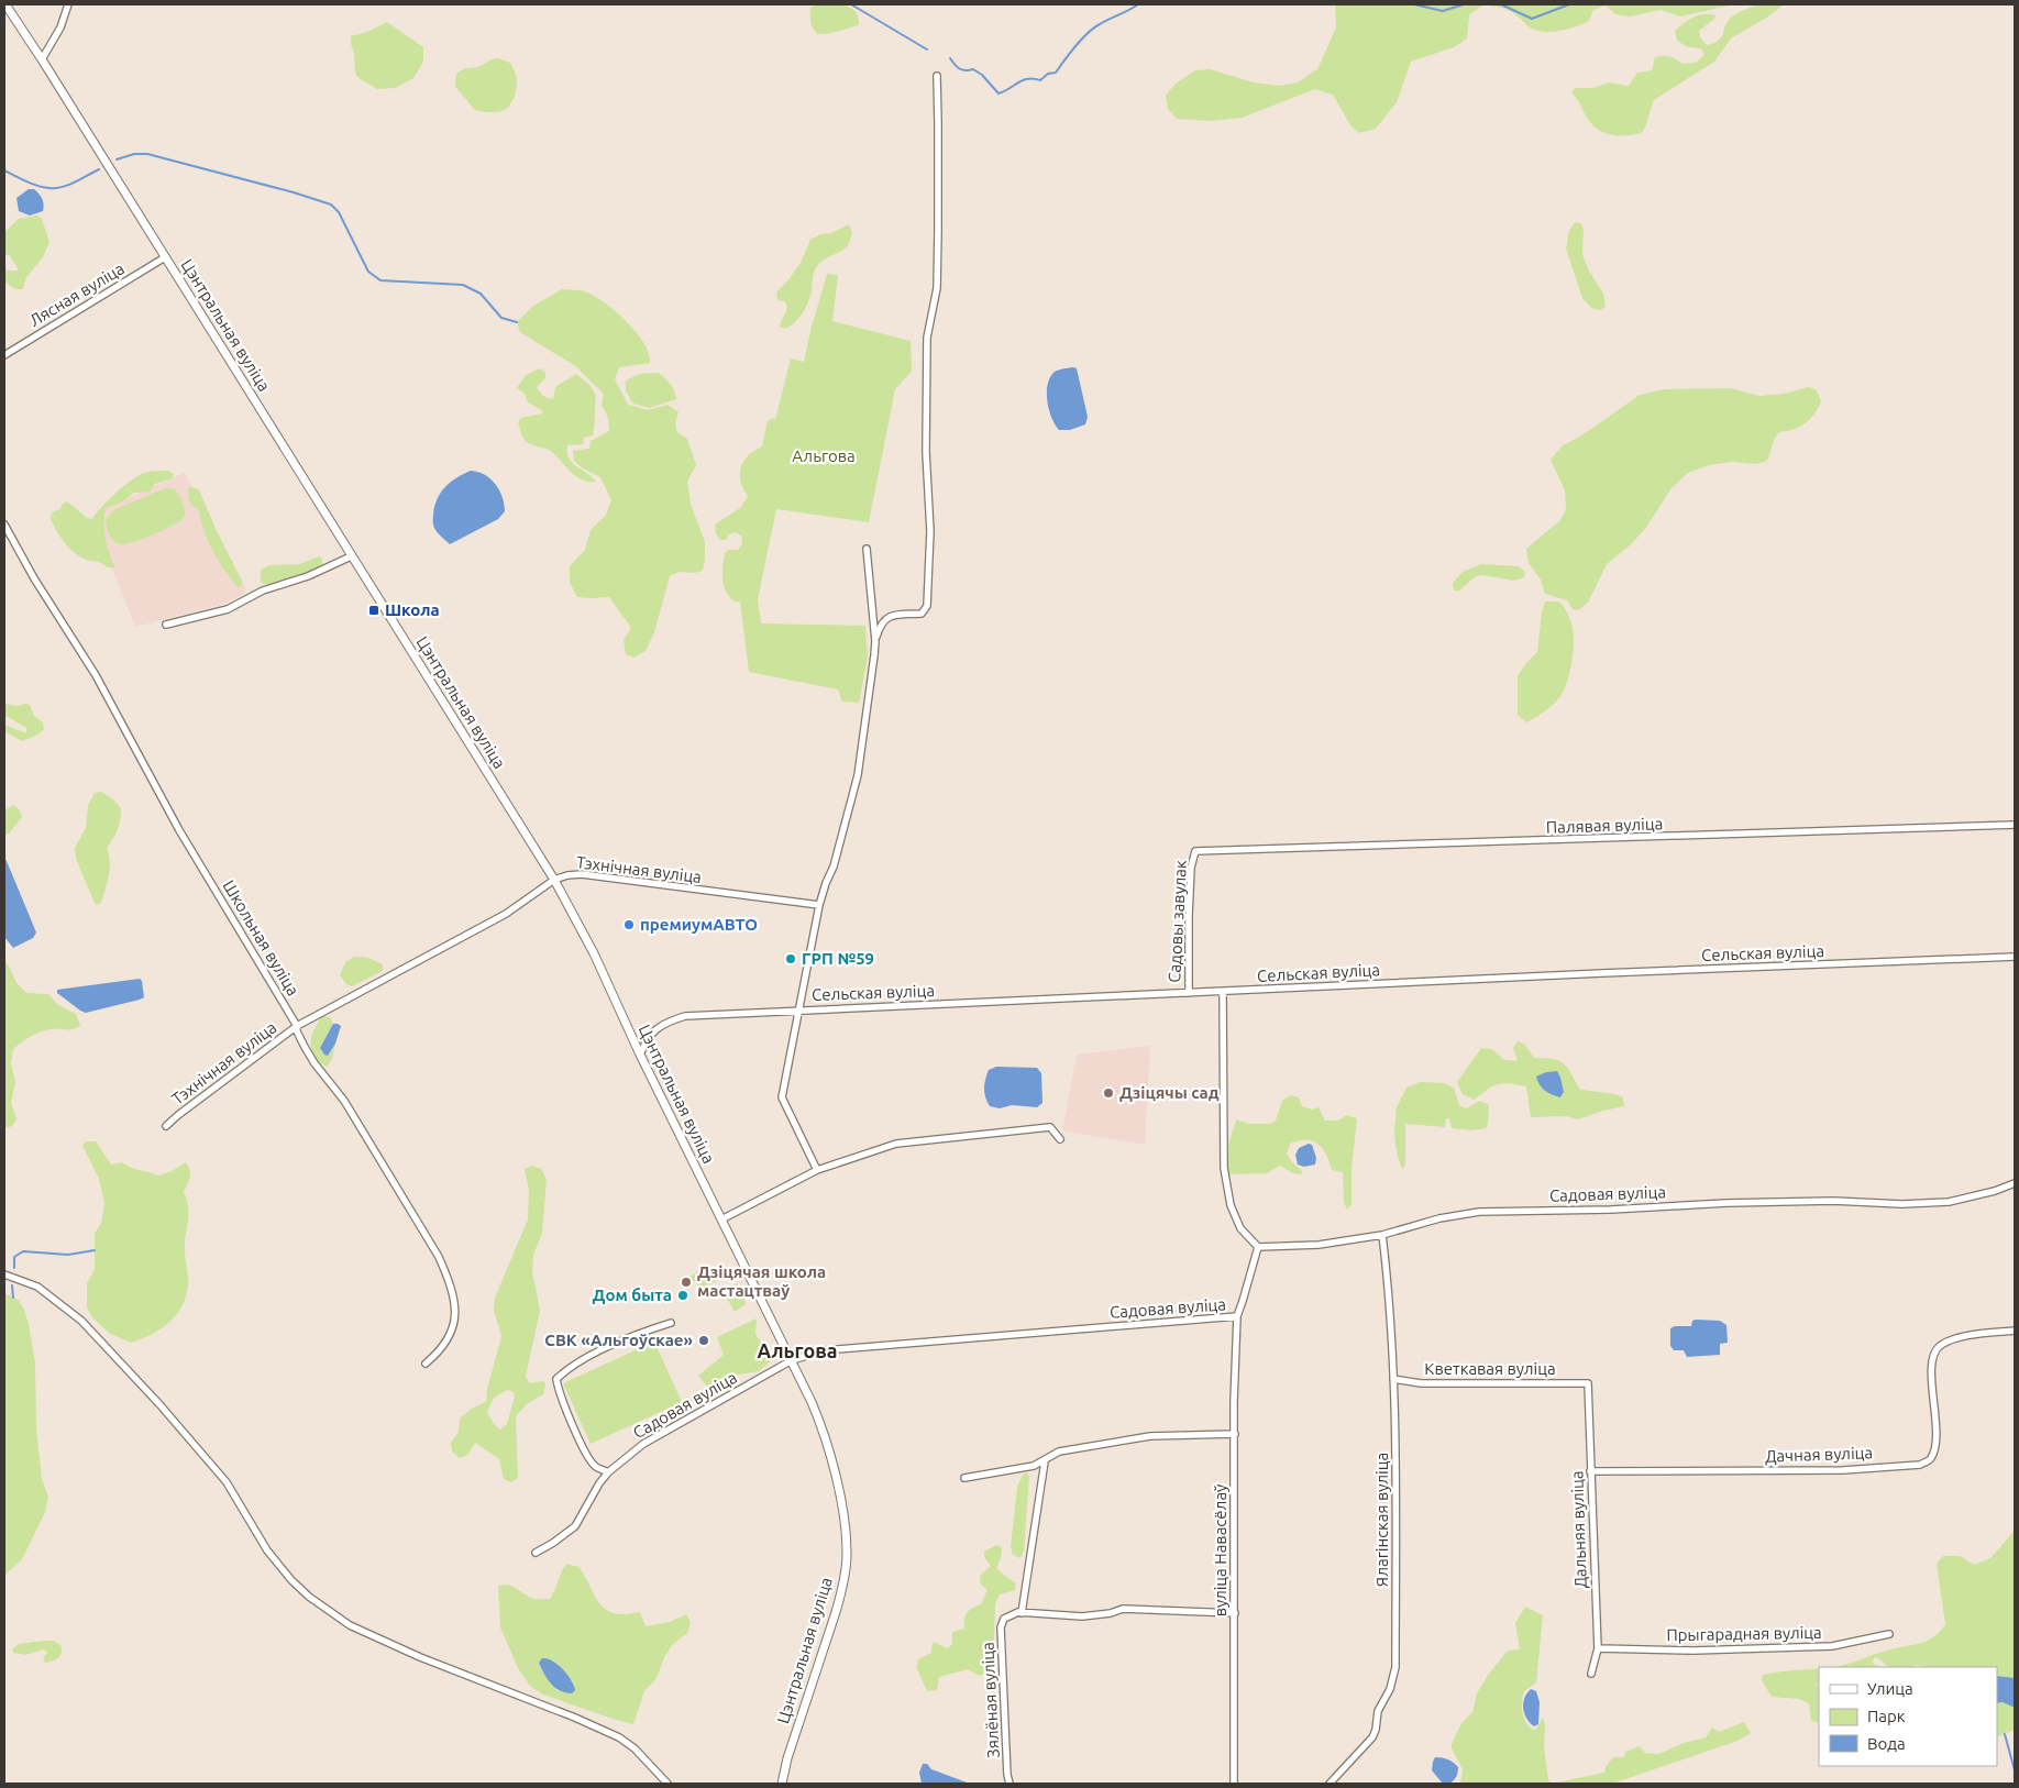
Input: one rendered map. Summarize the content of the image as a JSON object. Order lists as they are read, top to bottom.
{
  "streets": {
    "street": [
      "Лясная вуліца",
      "Цэнтральная вуліца",
      "Палявая вуліца",
      "Тэхнічная вуліца",
      "Садовы завулак",
      "Школьная вуліца",
      "Сельская вуліца",
      "Садовая вуліца",
      "Кветкавая вуліца",
      "Дачная вуліца",
      "Ялагінская вуліца",
      "Дальняя вуліца",
      "вуліца Навасёлаў",
      "Прыгарадная вуліца",
      "Зялёная вуліца"
    ]
  },
  "crossings": [
    ["Лясная вуліца", "Цэнтральная вуліца"],
    ["Цэнтральная вуліца", "Тэхнічная вуліца"],
    ["Цэнтральная вуліца", "Сельская вуліца"],
    ["Цэнтральная вуліца", "Садовая вуліца"],
    ["Палявая вуліца", "Садовы завулак"],
    ["Тэхнічная вуліца", "Школьная вуліца"],
    ["Садовы завулак", "Сельская вуліца"],
    ["Садовая вуліца", "Ялагінская вуліца"],
    ["Садовая вуліца", "вуліца Навасёлаў"],
    ["Кветкавая вуліца", "Ялагінская вуліца"],
    ["Кветкавая вуліца", "Дальняя вуліца"],
    ["Дачная вуліца", "Дальняя вуліца"],
    ["Дальняя вуліца", "Прыгарадная вуліца"]
  ],
  "districts": ["Альгова"],
  "parks": ["Альгова"],
  "places": {
    "transit": ["Школа"],
    "other": [
      "премиумАВТО",
      "ГРП №59",
      "Дзіцячы сад",
      "Дзіцячая школа мастацтваў",
      "Дом быта",
      "СВК «Альгоўскае»"
    ]
  },
  "legend": ["Улица", "Парк", "Вода"]
}
